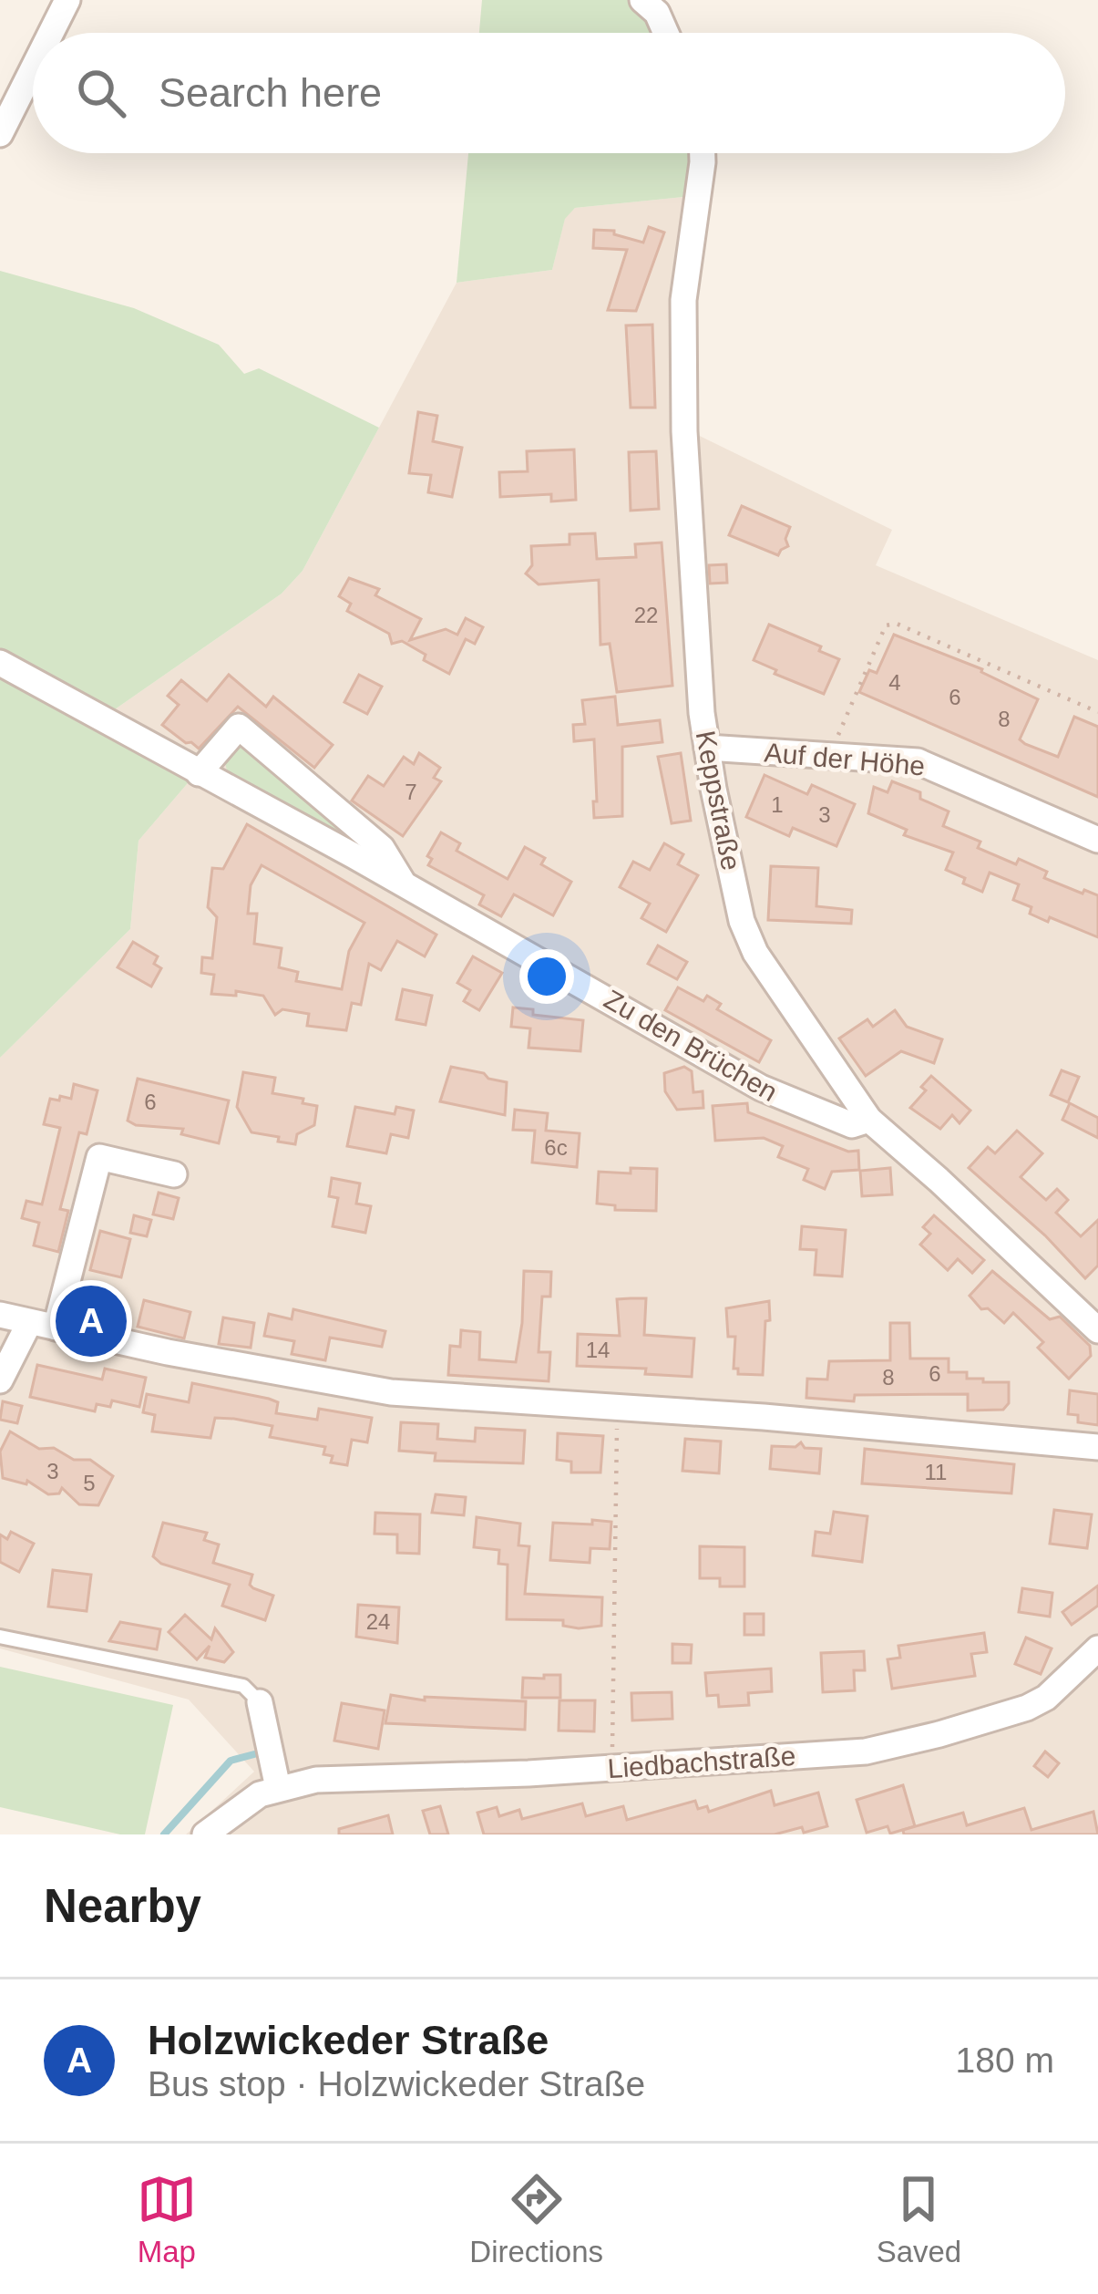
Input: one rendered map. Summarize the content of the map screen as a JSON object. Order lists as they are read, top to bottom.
{
  "streets": {
    "street": [
      "Auf der Höhe",
      "Keppstraße",
      "Zu den Brüchen",
      "Liedbachstraße"
    ]
  },
  "crossings": [
    ["Auf der Höhe", "Keppstraße"],
    ["Keppstraße", "Zu den Brüchen"]
  ],
  "house_numbers": [
    "22",
    "4",
    "6",
    "8",
    "7",
    "1",
    "3",
    "6",
    "6c",
    "14",
    "6",
    "8",
    "3",
    "11",
    "5",
    "24"
  ],
  "page": {
    "search": "Search here",
    "pins": "A",
    "heading": "Nearby",
    "list": [
      {
        "mark": "A",
        "name": "Holzwickeder Straße",
        "note": "Bus stop · Holzwickeder Straße",
        "value": "180 m"
      }
    ],
    "nav": ["Map", "Directions", "Saved"]
  }
}
